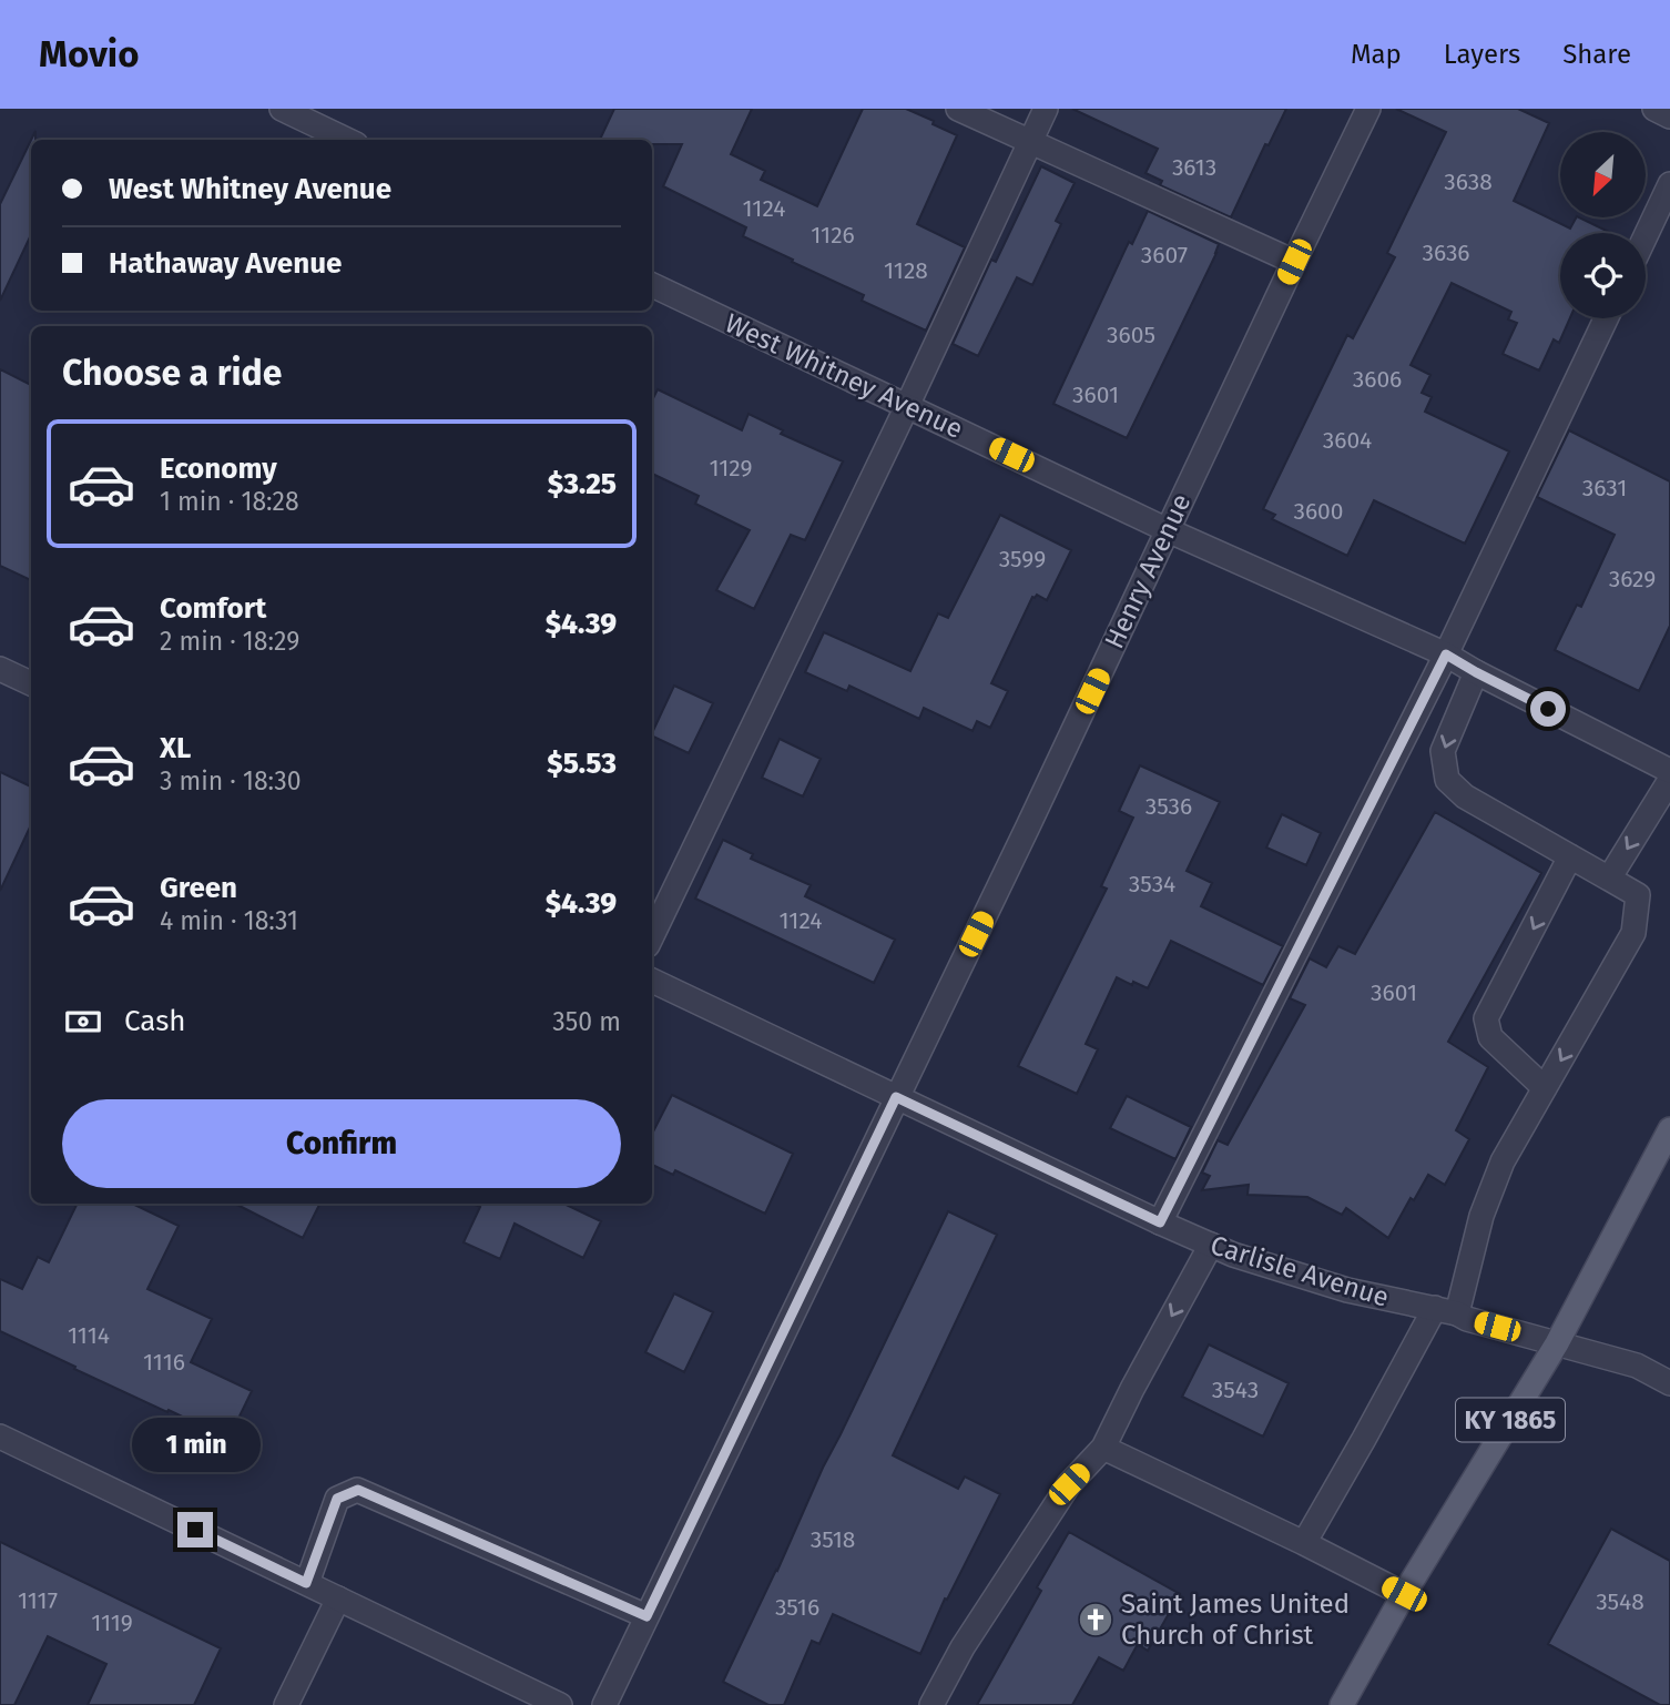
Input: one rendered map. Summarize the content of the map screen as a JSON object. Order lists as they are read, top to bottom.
{
  "streets": {
    "main road": ["KY 1865"],
    "street": ["West Whitney Avenue", "Henry Avenue", "Carlisle Avenue"]
  },
  "crossings": [
    ["West Whitney Avenue", "Henry Avenue"],
    ["Henry Avenue", "Carlisle Avenue"],
    ["Carlisle Avenue", "KY 1865"]
  ],
  "places": {
    "church": ["Saint James United Church of Christ"]
  },
  "house_numbers": [
    "3613",
    "3638",
    "1124",
    "1126",
    "3636",
    "3607",
    "1128",
    "3605",
    "3606",
    "3601",
    "3604",
    "1129",
    "3631",
    "3600",
    "3599",
    "3629",
    "3536",
    "3534",
    "1124",
    "3601",
    "1114",
    "1116",
    "3543",
    "3518",
    "1117",
    "3548",
    "3516",
    "1119"
  ],
  "north": "bottom left",
  "page": {
    "header": "Movio",
    "nav": ["Map", "Layers", "Share"],
    "banner": ["West Whitney Avenue", "Hathaway Avenue"],
    "heading": "Choose a ride",
    "list": [
      {
        "name": "Economy",
        "note": "1 min · 18:28",
        "value": "$3.25"
      },
      {
        "name": "Comfort",
        "note": "2 min · 18:29",
        "value": "$4.39"
      },
      {
        "name": "XL",
        "note": "3 min · 18:30",
        "value": "$5.53"
      },
      {
        "name": "Green",
        "note": "4 min · 18:31",
        "value": "$4.39"
      }
    ],
    "pay": ["Cash", "350 m"],
    "buttons": "Confirm",
    "bubble": "1 min"
  }
}
